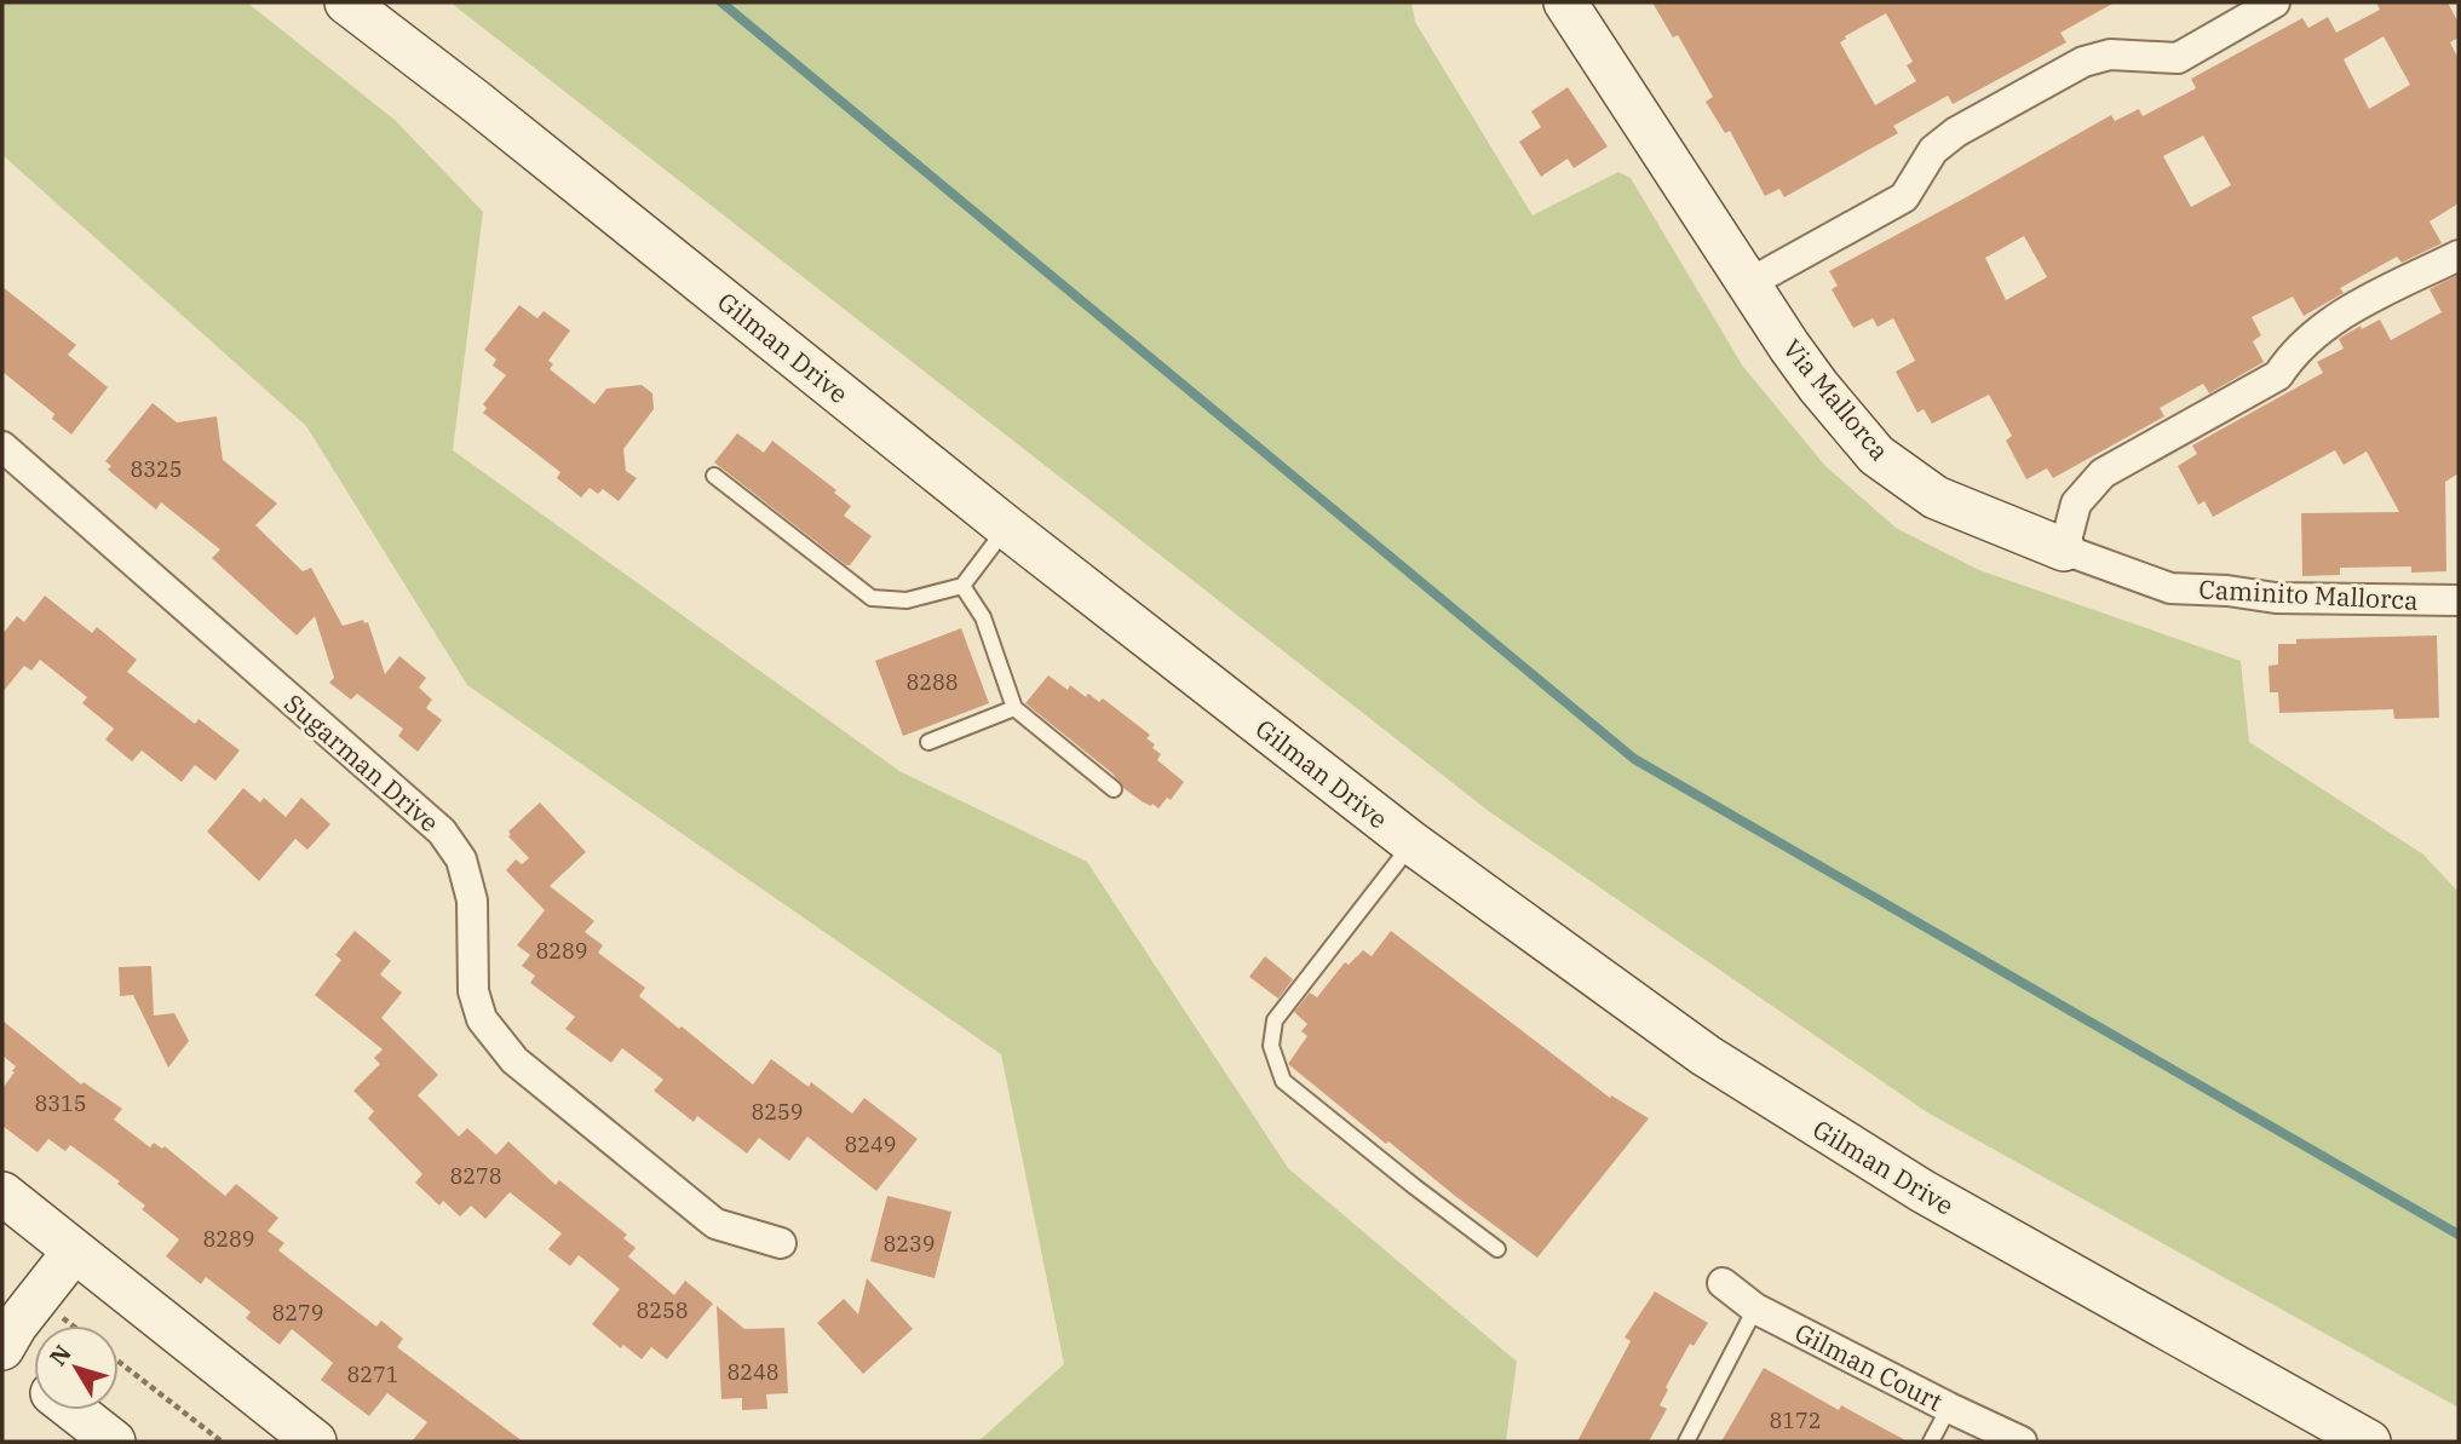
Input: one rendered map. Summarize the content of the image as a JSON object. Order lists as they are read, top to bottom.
{
  "streets": {
    "main road": ["Gilman Drive", "Via Mallorca"],
    "street": ["Caminito Mallorca", "Sugarman Drive", "Gilman Court"]
  },
  "crossings": [
    ["Via Mallorca", "Caminito Mallorca"]
  ],
  "house_numbers": [
    "8325",
    "8288",
    "8289",
    "8315",
    "8259",
    "8249",
    "8278",
    "8289",
    "8239",
    "8258",
    "8279",
    "8248",
    "8271",
    "8172"
  ],
  "north": "top left"
}
